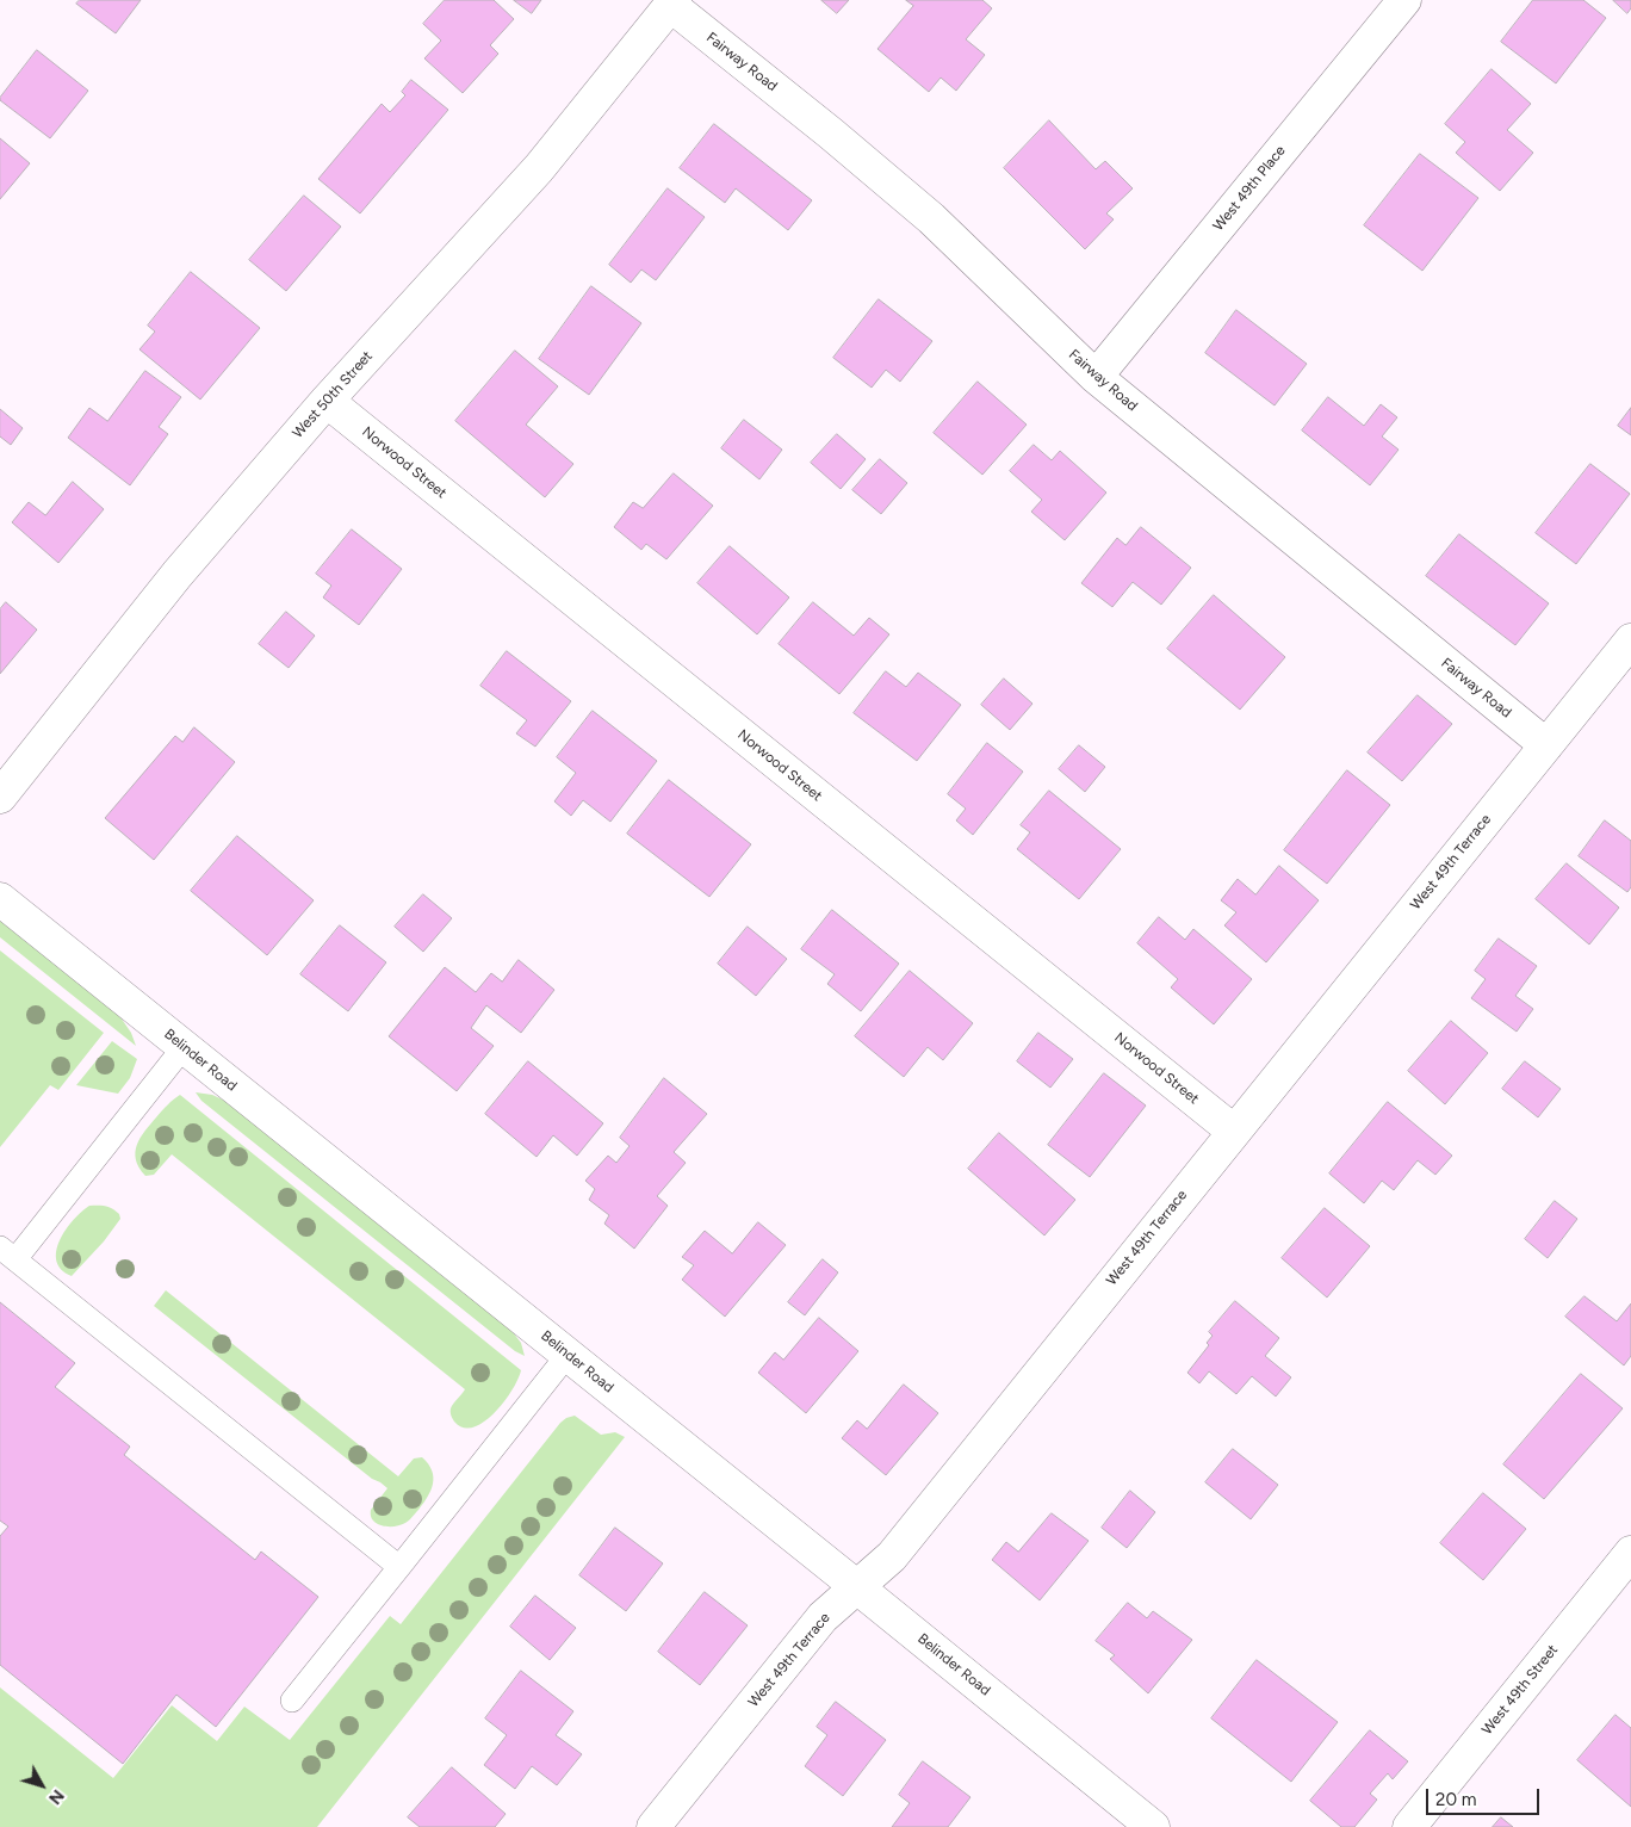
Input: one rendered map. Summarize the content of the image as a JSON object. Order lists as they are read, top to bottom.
{
  "streets": {
    "street": [
      "Fairway Road",
      "West 49th Place",
      "West 50th Street",
      "Norwood Street",
      "West 49th Terrace",
      "Belinder Road",
      "West 49th Street"
    ]
  },
  "crossings": [
    ["Fairway Road", "West 49th Place"],
    ["Fairway Road", "West 50th Street"],
    ["Fairway Road", "West 49th Terrace"],
    ["West 50th Street", "Norwood Street"],
    ["Norwood Street", "West 49th Terrace"],
    ["West 49th Terrace", "Belinder Road"]
  ],
  "scale_bar": "20 m",
  "north": "bottom right"
}
